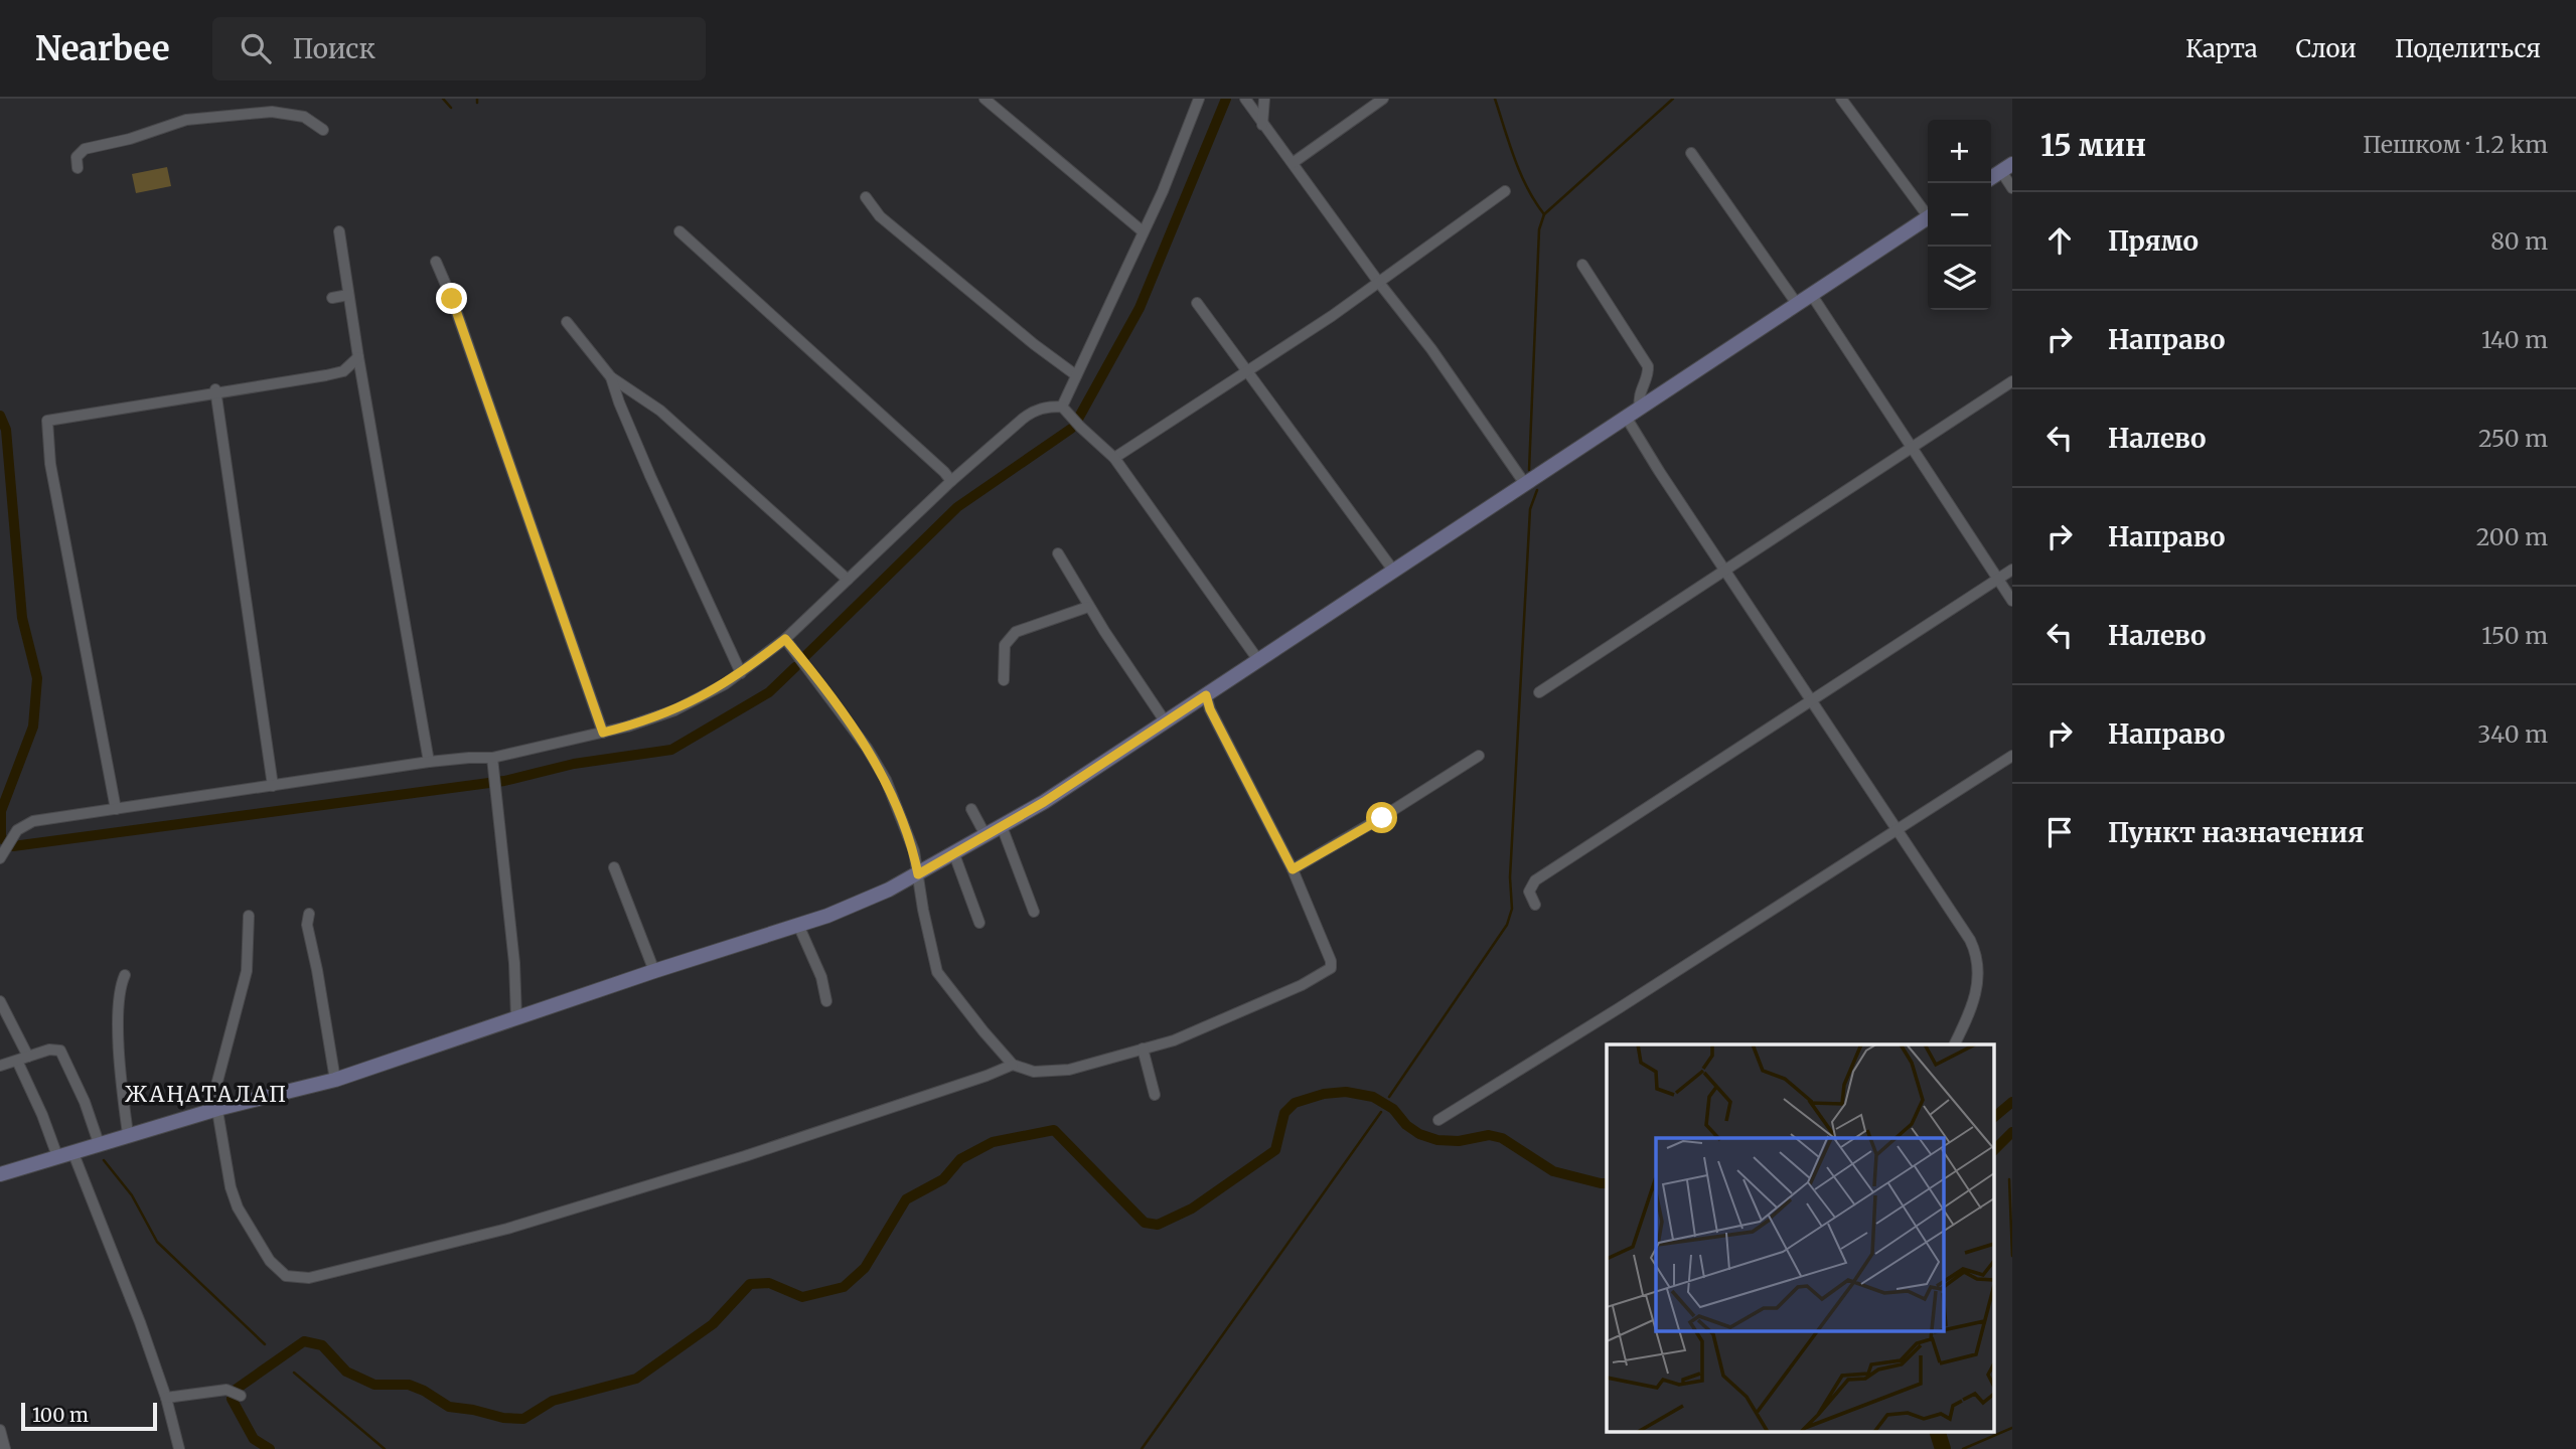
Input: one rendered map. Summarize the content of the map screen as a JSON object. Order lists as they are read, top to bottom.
{
  "districts": ["ЖАҢАТАЛАП"],
  "scale_bar": "100 m",
  "page": {
    "header": "Nearbee",
    "search": "Поиск",
    "nav": ["Карта", "Слои", "Поделиться"],
    "heading": ["15 мин", "Пешком · 1.2 km"],
    "map_buttons": ["+", "−"],
    "list": [
      ["Прямо", "80 m"],
      ["Направо", "140 m"],
      ["Налево", "250 m"],
      ["Направо", "200 m"],
      ["Налево", "150 m"],
      ["Направо", "340 m"],
      "Пункт назначения"
    ],
    "scale": "100 m"
  }
}
